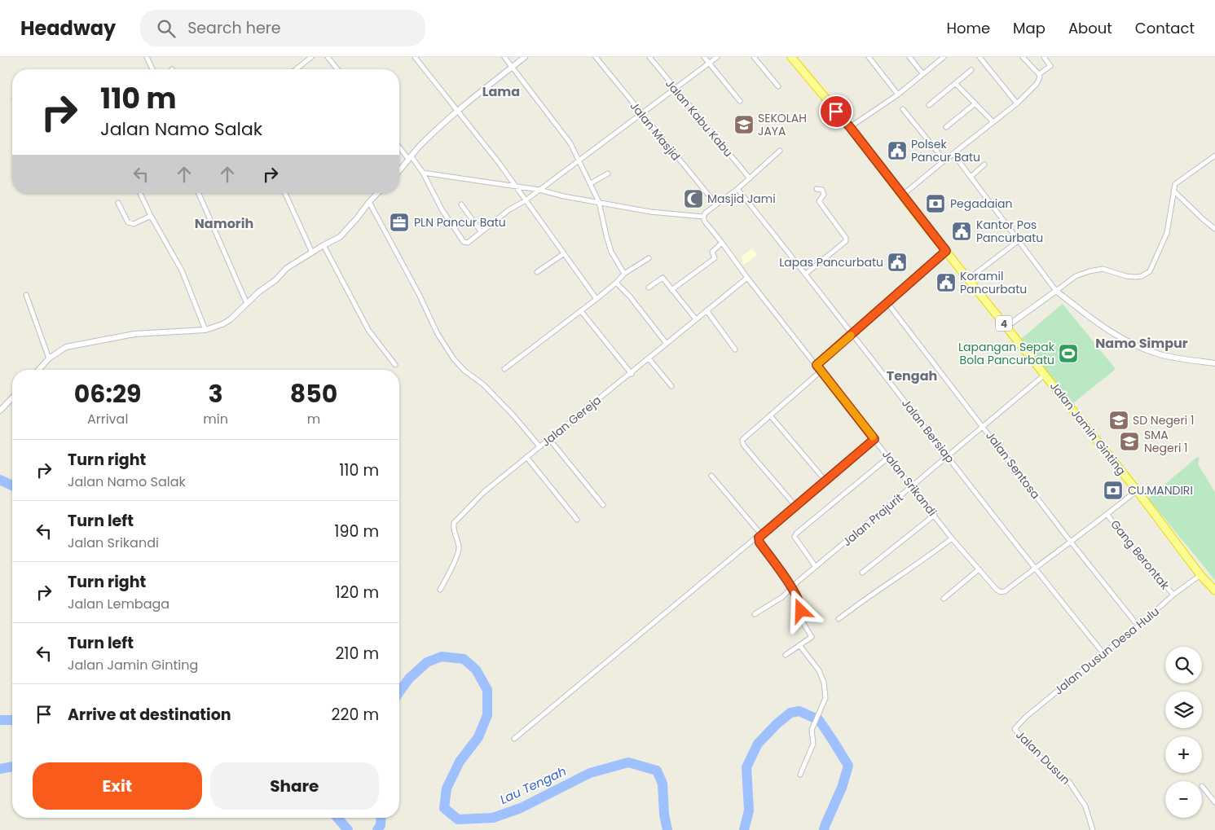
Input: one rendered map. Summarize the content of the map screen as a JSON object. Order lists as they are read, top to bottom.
{
  "streets": {
    "highway": ["4", "Jalan Jamin Ginting"],
    "street": [
      "Jalan Kabu Kabu",
      "Jalan Masjid",
      "Jalan Gereja",
      "Jalan Bersiap",
      "Jalan Sentosa",
      "Jalan Srikandi",
      "Jalan Prajurit",
      "Gang Berontak",
      "Jalan Dusun Desa Hulu",
      "Jalan Dusun"
    ]
  },
  "crossings": [
    ["Jalan Gereja", "Jalan Srikandi"],
    ["Jalan Jamin Ginting", "Jalan Srikandi"],
    ["Jalan Jamin Ginting", "Jalan Prajurit"],
    ["Jalan Jamin Ginting", "Jalan Dusun Desa Hulu"],
    ["Jalan Bersiap", "Jalan Srikandi"],
    ["Jalan Bersiap", "Jalan Prajurit"],
    ["Jalan Bersiap", "Jalan Dusun Desa Hulu"],
    ["Jalan Sentosa", "Jalan Srikandi"],
    ["Jalan Sentosa", "Jalan Prajurit"],
    ["Jalan Sentosa", "Jalan Dusun Desa Hulu"],
    ["Jalan Srikandi", "Jalan Prajurit"],
    ["Jalan Srikandi", "Gang Berontak"],
    ["Gang Berontak", "Jalan Dusun Desa Hulu"],
    ["Jalan Dusun Desa Hulu", "Jalan Dusun"]
  ],
  "districts": [
    "Lama",
    "Namorih",
    "Namo Simpur",
    "Tengah"
  ],
  "water": ["Lau Tengah"],
  "places": {
    "school or university": ["SEKOLAH JAYA", "SD Negeri 1", "SMA Negeri 1"],
    "public building": [
      "Polsek Pancur Batu",
      "Kantor Pos Pancurbatu",
      "Lapas Pancurbatu",
      "Koramil Pancurbatu"
    ],
    "mosque": ["Masjid Jami"],
    "bank": ["Pegadaian", "CU.MANDIRI"],
    "office": ["PLN Pancur Batu"],
    "sports": ["Lapangan Sepak Bola Pancurbatu"]
  },
  "page": {
    "header": "Headway",
    "search": "Search here",
    "nav": [
      "Home",
      "Map",
      "About",
      "Contact"
    ],
    "turn": ["110 m", "Jalan Namo Salak"],
    "eta": [
      "06:29",
      "Arrival",
      "3",
      "min",
      "850",
      "m"
    ],
    "list": [
      {
        "name": "Turn right",
        "note": "Jalan Namo Salak",
        "value": "110 m"
      },
      {
        "name": "Turn left",
        "note": "Jalan Srikandi",
        "value": "190 m"
      },
      {
        "name": "Turn right",
        "note": "Jalan Lembaga",
        "value": "120 m"
      },
      {
        "name": "Turn left",
        "note": "Jalan Jamin Ginting",
        "value": "210 m"
      },
      {
        "name": "Arrive at destination",
        "value": "220 m"
      }
    ],
    "map_buttons": ["+", "−"],
    "buttons": ["Exit", "Share"]
  }
}
